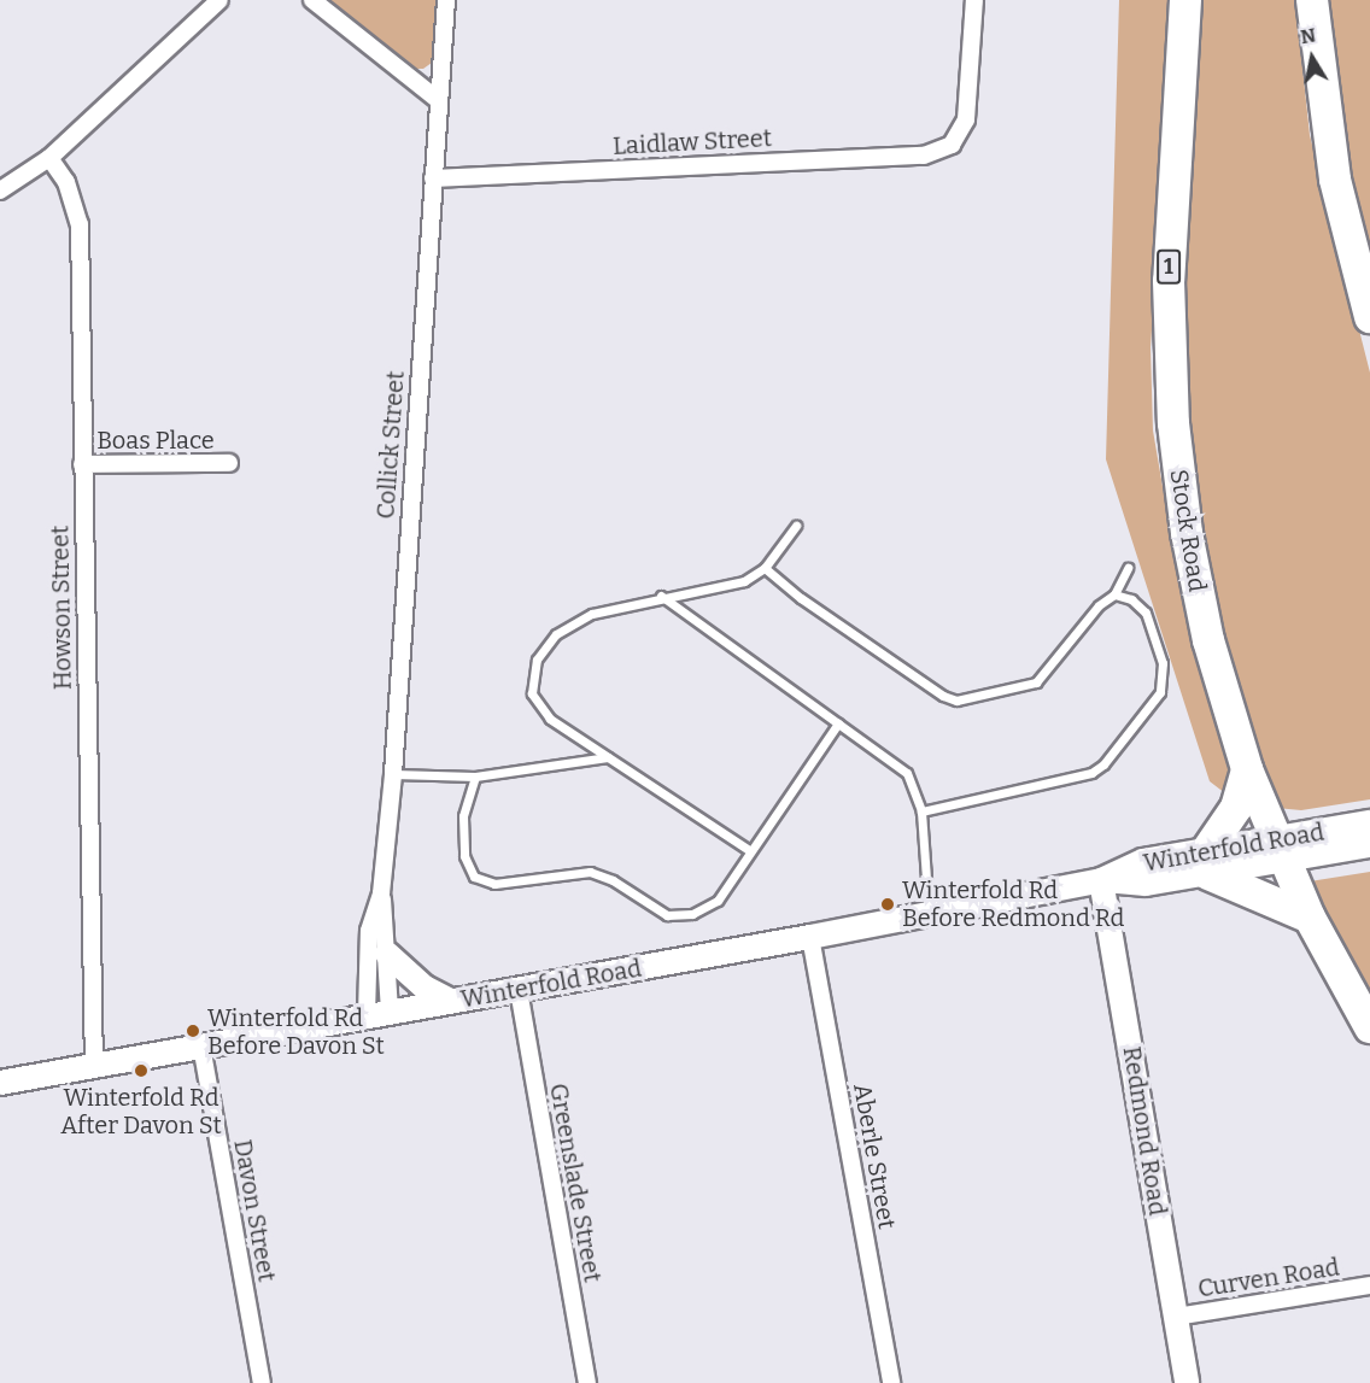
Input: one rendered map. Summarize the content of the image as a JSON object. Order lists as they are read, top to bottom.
{
  "streets": {
    "highway": ["1", "Stock Road"],
    "main road": ["Winterfold Road", "Redmond Road"],
    "street": [
      "Laidlaw Street",
      "Boas Place",
      "Collick Street",
      "Howson Street",
      "Aberle Street",
      "Greenslade Street",
      "Davon Street",
      "Curven Road"
    ]
  },
  "crossings": [
    ["Laidlaw Street", "Collick Street"],
    ["Boas Place", "Howson Street"],
    ["Collick Street", "Winterfold Road"],
    ["Stock Road", "Winterfold Road"],
    ["Howson Street", "Winterfold Road"],
    ["Winterfold Road", "Redmond Road"],
    ["Winterfold Road", "Aberle Street"],
    ["Winterfold Road", "Greenslade Street"],
    ["Winterfold Road", "Davon Street"],
    ["Redmond Road", "Curven Road"]
  ],
  "places": ["Winterfold Rd Before Redmond Rd", "Winterfold Rd Before Davon St", "Winterfold Rd After Davon St"],
  "north": "top"
}
